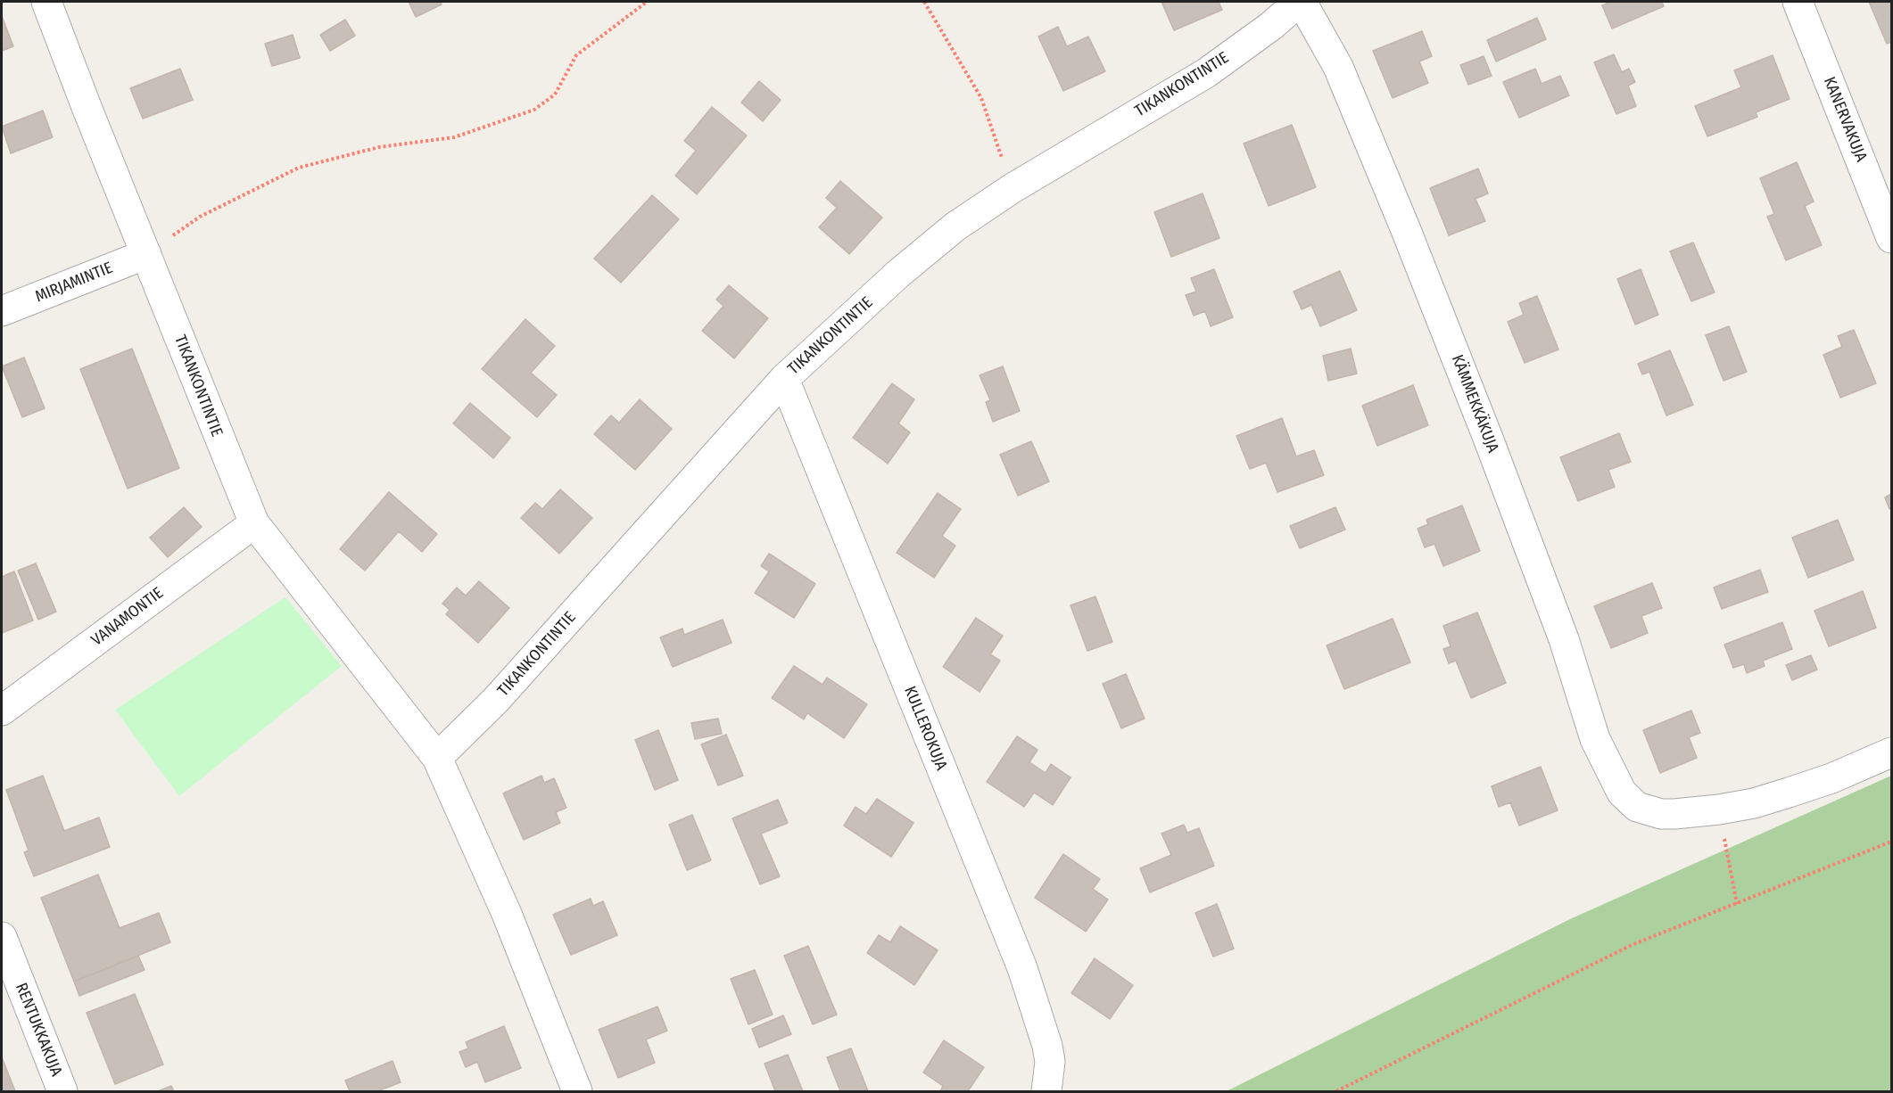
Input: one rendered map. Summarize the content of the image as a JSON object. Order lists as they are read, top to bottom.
{
  "streets": {
    "street": [
      "TIKANKONTINTIE",
      "KANERVAKUJA",
      "MIRJAMINTIE",
      "KÄMMEKKÄKUJA",
      "VANAMONTIE",
      "KULLEROKUJA",
      "RENTUKKAKUJA"
    ]
  },
  "crossings": [
    ["TIKANKONTINTIE", "MIRJAMINTIE"],
    ["TIKANKONTINTIE", "KÄMMEKKÄKUJA"],
    ["TIKANKONTINTIE", "VANAMONTIE"],
    ["TIKANKONTINTIE", "KULLEROKUJA"]
  ]
}
